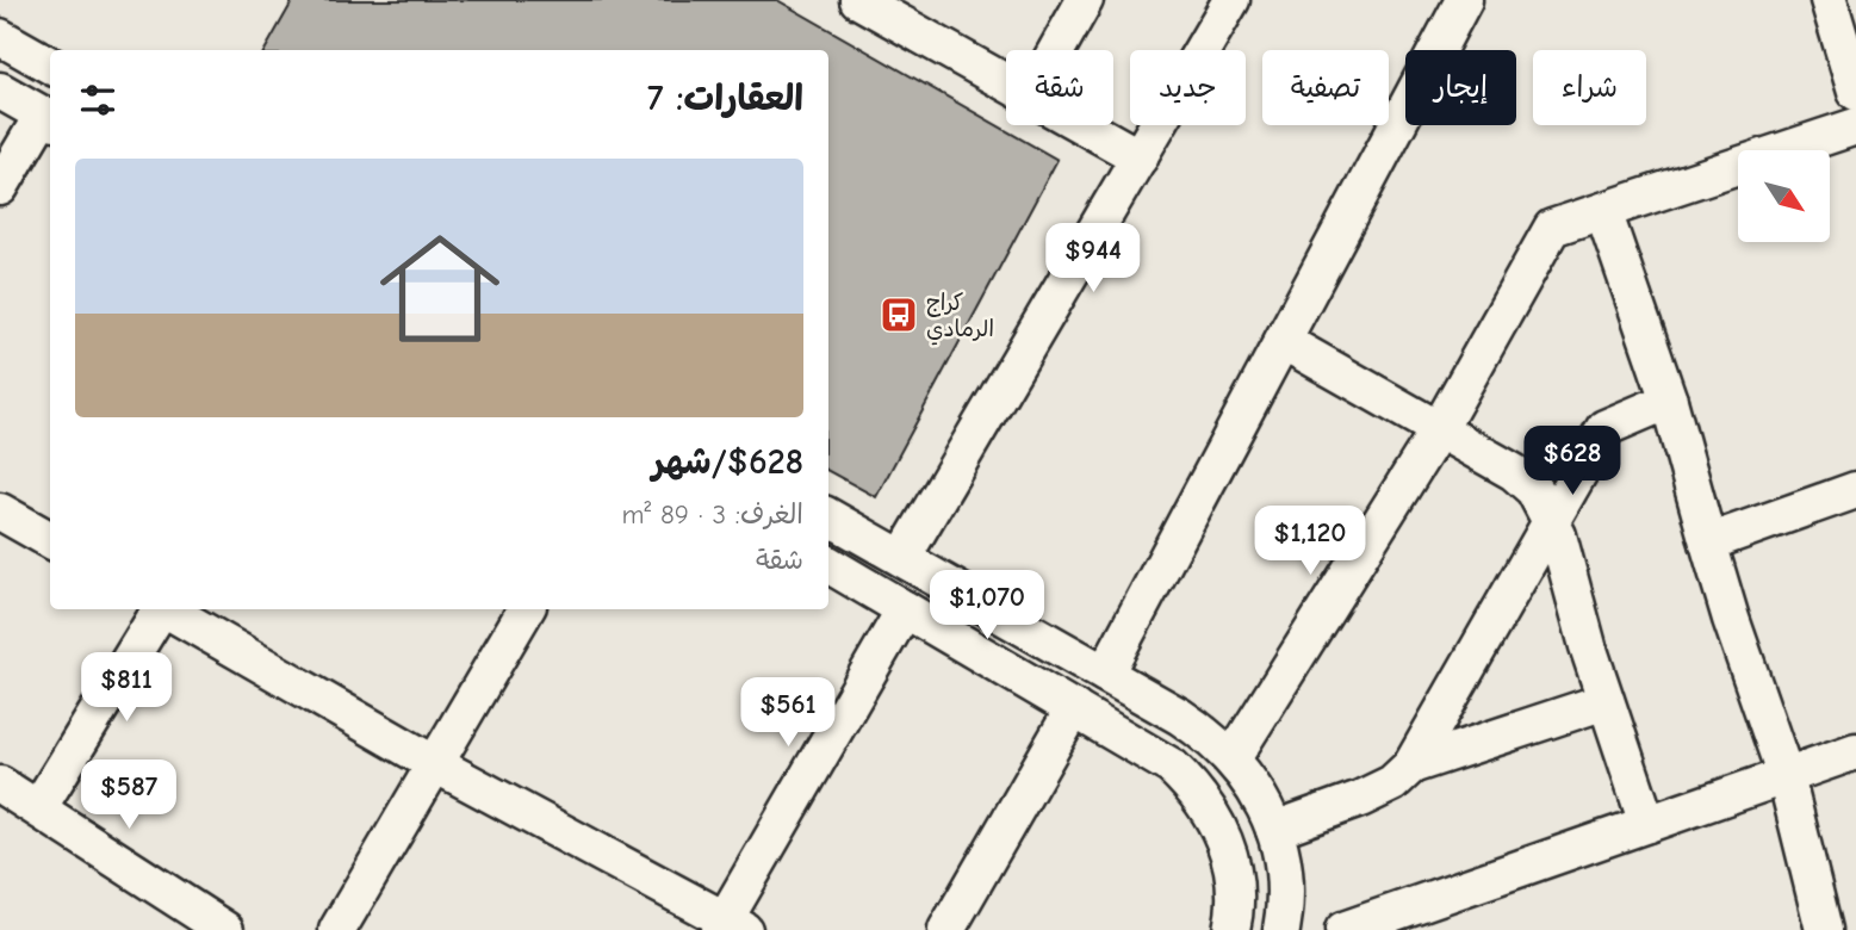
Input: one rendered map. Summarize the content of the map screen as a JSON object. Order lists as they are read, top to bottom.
{
  "places": {
    "bus stop": ["كراج الرمادي"]
  },
  "north": "bottom right",
  "page": {
    "chip": [
      "شراء",
      "إيجار",
      "تصفية",
      "جديد",
      "شقة"
    ],
    "heading": "العقارات: 7",
    "list": [
      {
        "name": "$628/شهر",
        "note": "الغرف: 3 · 89 m² · شقة"
      }
    ],
    "price": [
      "$944",
      "$628",
      "$1,120",
      "$1,070",
      "$811",
      "$561",
      "$587"
    ]
  }
}
